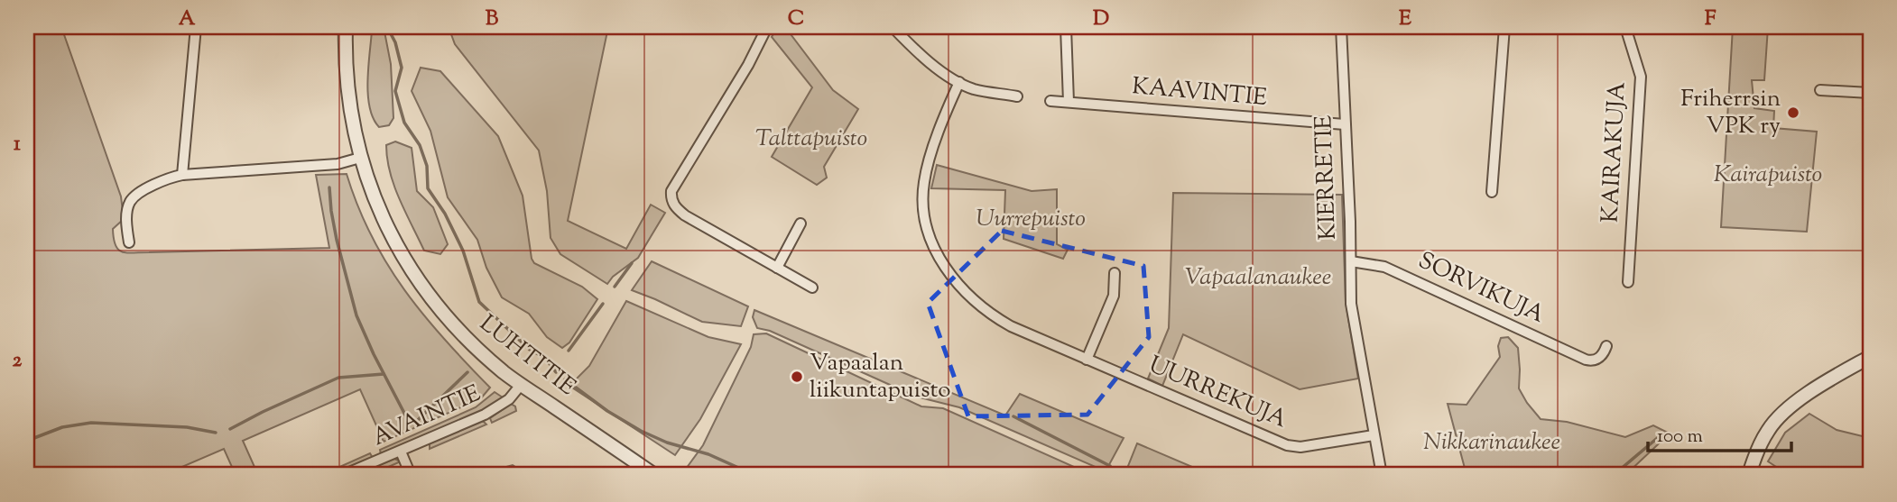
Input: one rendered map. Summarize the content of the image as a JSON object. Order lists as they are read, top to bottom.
{
  "streets": {
    "street": [
      "KAAVINTIE",
      "KAIRAKUJA",
      "KIERRETIE",
      "SORVIKUJA",
      "LUHTITIE",
      "UURREKUJA",
      "AVAINTIE"
    ]
  },
  "crossings": [
    ["KAAVINTIE", "KIERRETIE"],
    ["KIERRETIE", "SORVIKUJA"],
    ["KIERRETIE", "UURREKUJA"],
    ["LUHTITIE", "AVAINTIE"]
  ],
  "parks": [
    "Talttapuisto",
    "Kairapuisto",
    "Uurrepuisto",
    "Vapaalanaukee",
    "Nikkarinaukee"
  ],
  "places": ["Friherrsin VPK ry", "Vapaalan liikuntapuisto"],
  "scale_bar": "100 m",
  "grid": {
    "columns": [
      "A",
      "B",
      "C",
      "D",
      "E",
      "F"
    ],
    "rows": ["1", "2"]
  }
}
